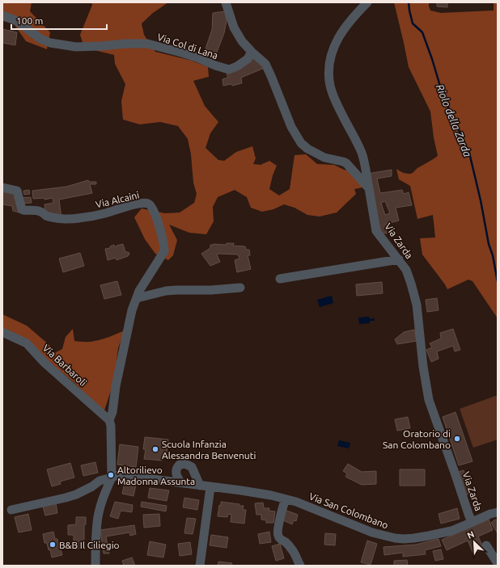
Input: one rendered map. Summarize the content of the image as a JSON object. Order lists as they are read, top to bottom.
{
  "streets": {
    "street": [
      "Via Col di Lana",
      "Via Alcaini",
      "Via Zarda",
      "Via Barbaroli",
      "Via San Colombano"
    ]
  },
  "crossings": [
    ["Via Alcaini", "Via Barbaroli"],
    ["Via Alcaini", "Via San Colombano"],
    ["Via Zarda", "Via San Colombano"]
  ],
  "water": ["Riolo della Zarda"],
  "places": [
    "Oratorio di San Colombano",
    "Scuola Infanzia Alessandra Benvenuti",
    "Altorilievo Madonna Assunta",
    "B&B Il Ciliegio"
  ],
  "scale_bar": "100 m",
  "north": "top left"
}
